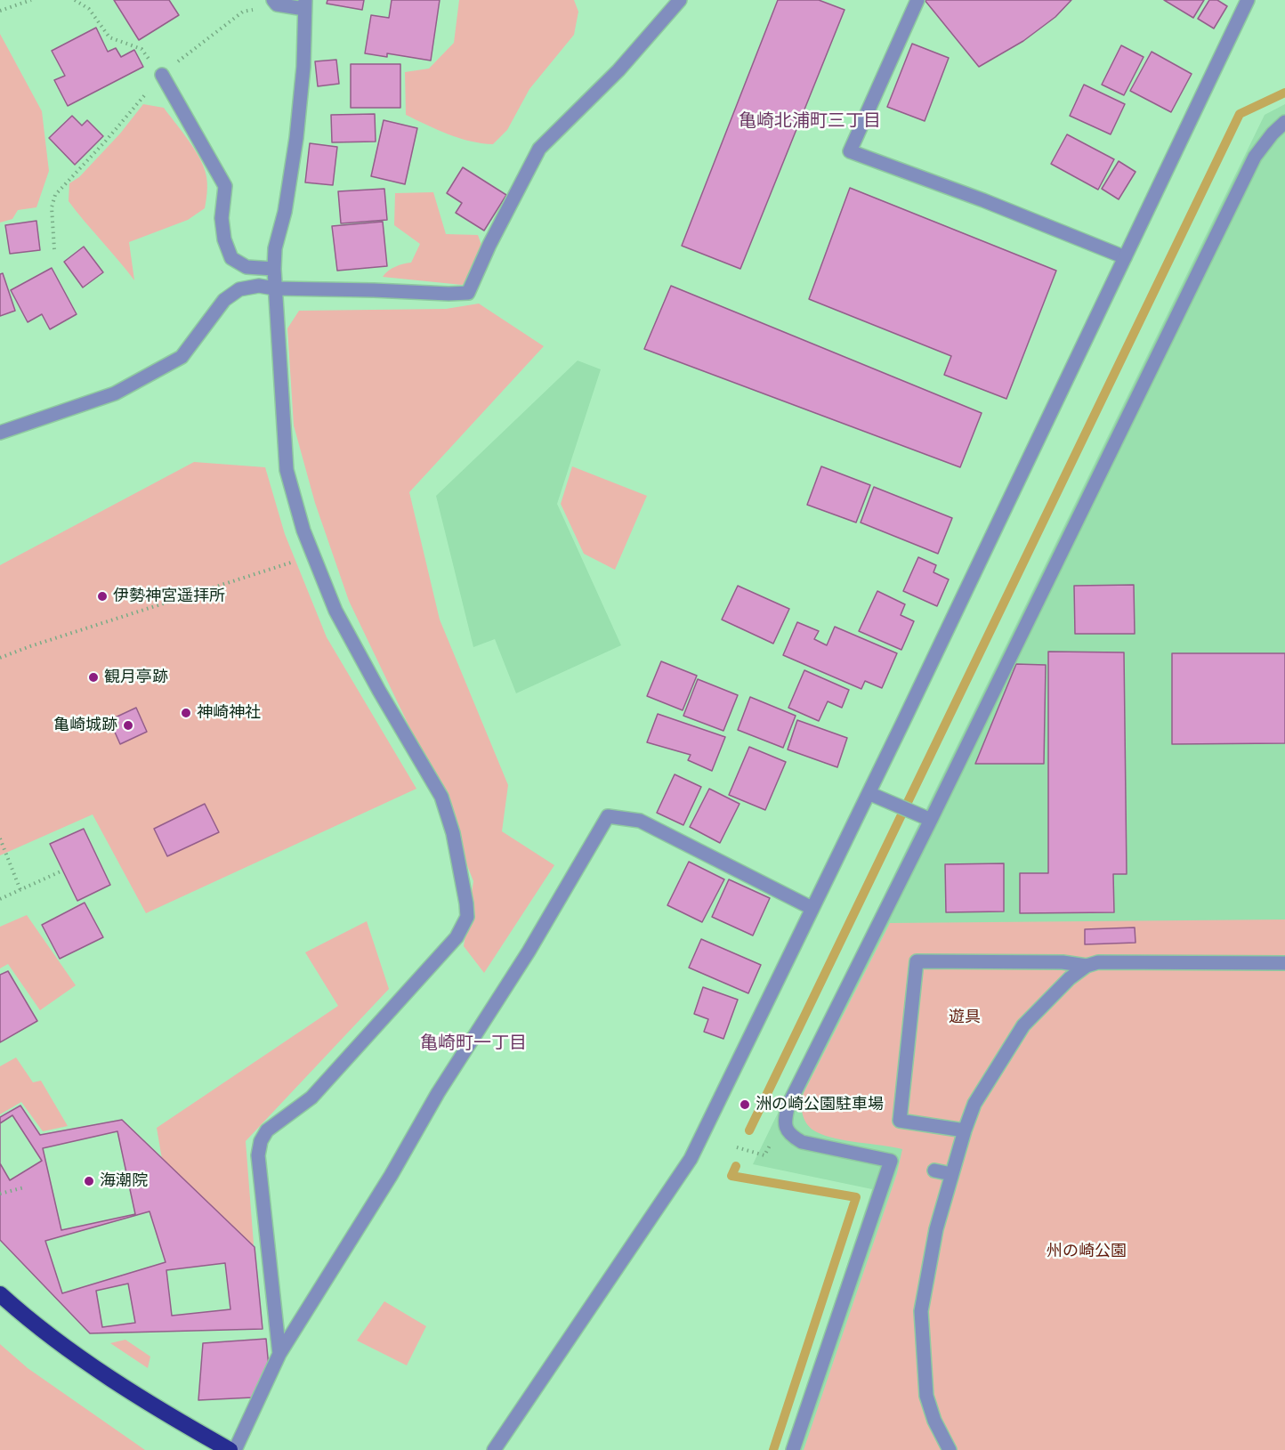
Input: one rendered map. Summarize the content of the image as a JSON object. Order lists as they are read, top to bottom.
{
  "districts": ["亀崎北浦町三丁目", "亀崎町一丁目"],
  "parks": ["遊具", "州の崎公園"],
  "places": [
    "伊勢神宮遥拝所",
    "観月亭跡",
    "神崎神社",
    "亀崎城跡",
    "洲の崎公園駐車場",
    "海潮院"
  ]
}
